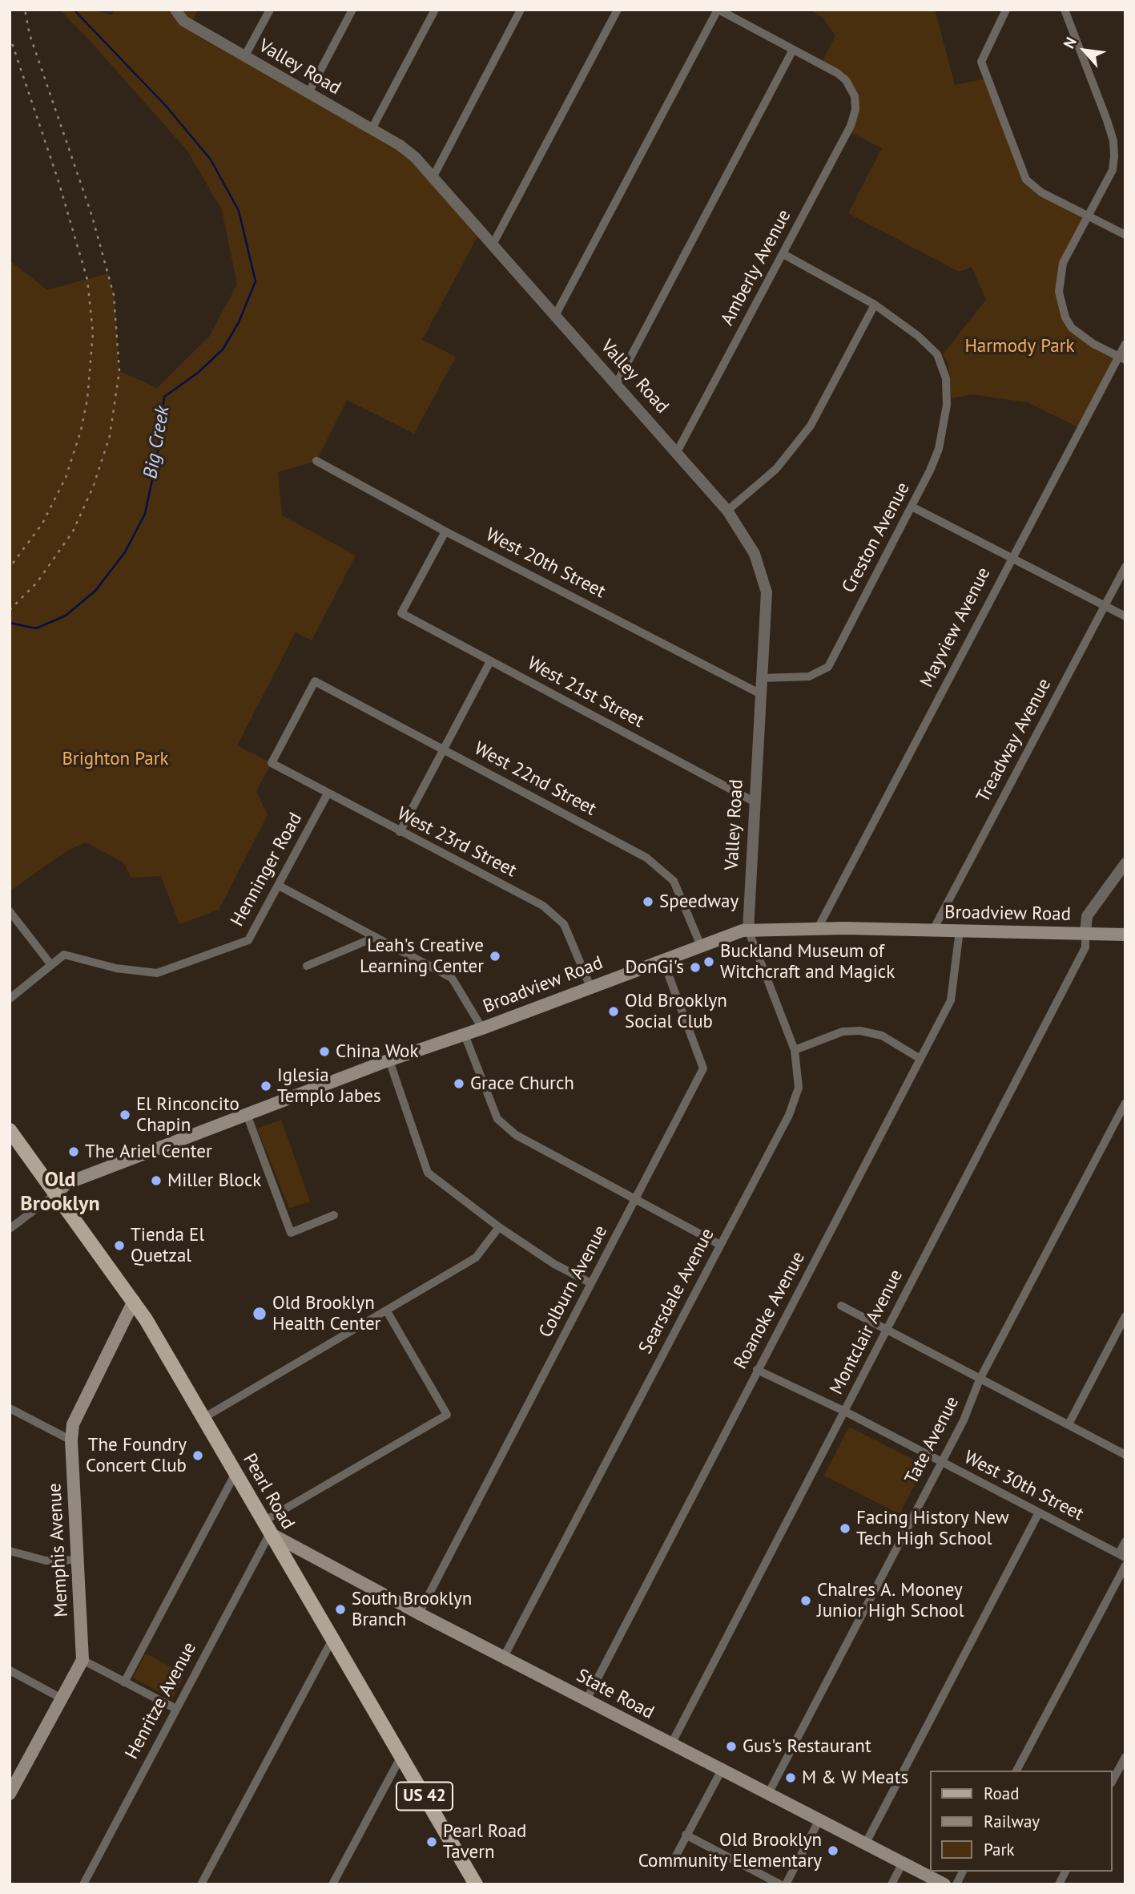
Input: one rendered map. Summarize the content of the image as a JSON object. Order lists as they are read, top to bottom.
{
  "streets": {
    "main road": [
      "Broadview Road",
      "Pearl Road",
      "Memphis Avenue",
      "State Road",
      "US 42"
    ],
    "street": [
      "Valley Road",
      "Amberly Avenue",
      "Creston Avenue",
      "West 20th Street",
      "Mayview Avenue",
      "West 21st Street",
      "Treadway Avenue",
      "West 22nd Street",
      "West 23rd Street",
      "Henninger Road",
      "Colburn Avenue",
      "Searsdale Avenue",
      "Roanoke Avenue",
      "Montclair Avenue",
      "Tate Avenue",
      "West 30th Street",
      "Henritze Avenue"
    ]
  },
  "crossings": [
    ["Valley Road", "Amberly Avenue"],
    ["Valley Road", "Creston Avenue"],
    ["Valley Road", "West 20th Street"],
    ["Valley Road", "West 21st Street"],
    ["Valley Road", "Broadview Road"],
    ["Valley Road", "Searsdale Avenue"],
    ["West 20th Street", "West 21st Street"],
    ["Mayview Avenue", "Broadview Road"],
    ["Treadway Avenue", "Broadview Road"],
    ["West 22nd Street", "West 23rd Street"],
    ["West 22nd Street", "Broadview Road"],
    ["West 23rd Street", "Henninger Road"],
    ["West 23rd Street", "Broadview Road"],
    ["Broadview Road", "Colburn Avenue"],
    ["Broadview Road", "Searsdale Avenue"],
    ["Broadview Road", "Roanoke Avenue"],
    ["Broadview Road", "Montclair Avenue"],
    ["Broadview Road", "Pearl Road"],
    ["Colburn Avenue", "State Road"],
    ["Searsdale Avenue", "State Road"],
    ["Roanoke Avenue", "West 30th Street"],
    ["Roanoke Avenue", "State Road"],
    ["Montclair Avenue", "West 30th Street"],
    ["Montclair Avenue", "State Road"],
    ["Tate Avenue", "West 30th Street"],
    ["Tate Avenue", "State Road"],
    ["Pearl Road", "Memphis Avenue"],
    ["Pearl Road", "State Road"],
    ["Pearl Road", "Henritze Avenue"],
    ["State Road", "Henritze Avenue"]
  ],
  "districts": ["Old Brooklyn"],
  "water": ["Big Creek"],
  "parks": ["Harmody Park", "Brighton Park"],
  "places": [
    "Speedway",
    "Leah's Creative Learning Center",
    "Buckland Museum of Witchcraft and Magick",
    "DonGi's",
    "Old Brooklyn Social Club",
    "China Wok",
    "Grace Church",
    "Iglesia Templo Jabes",
    "El Rinconcito Chapin",
    "The Ariel Center",
    "Miller Block",
    "Tienda El Quetzal",
    "Old Brooklyn Health Center",
    "The Foundry Concert Club",
    "Facing History New Tech High School",
    "Chalres A. Mooney Junior High School",
    "South Brooklyn Branch",
    "Gus's Restaurant",
    "M & W Meats",
    "Pearl Road Tavern",
    "Old Brooklyn Community Elementary"
  ],
  "legend": ["Road", "Railway", "Park"],
  "north": "top left"
}
